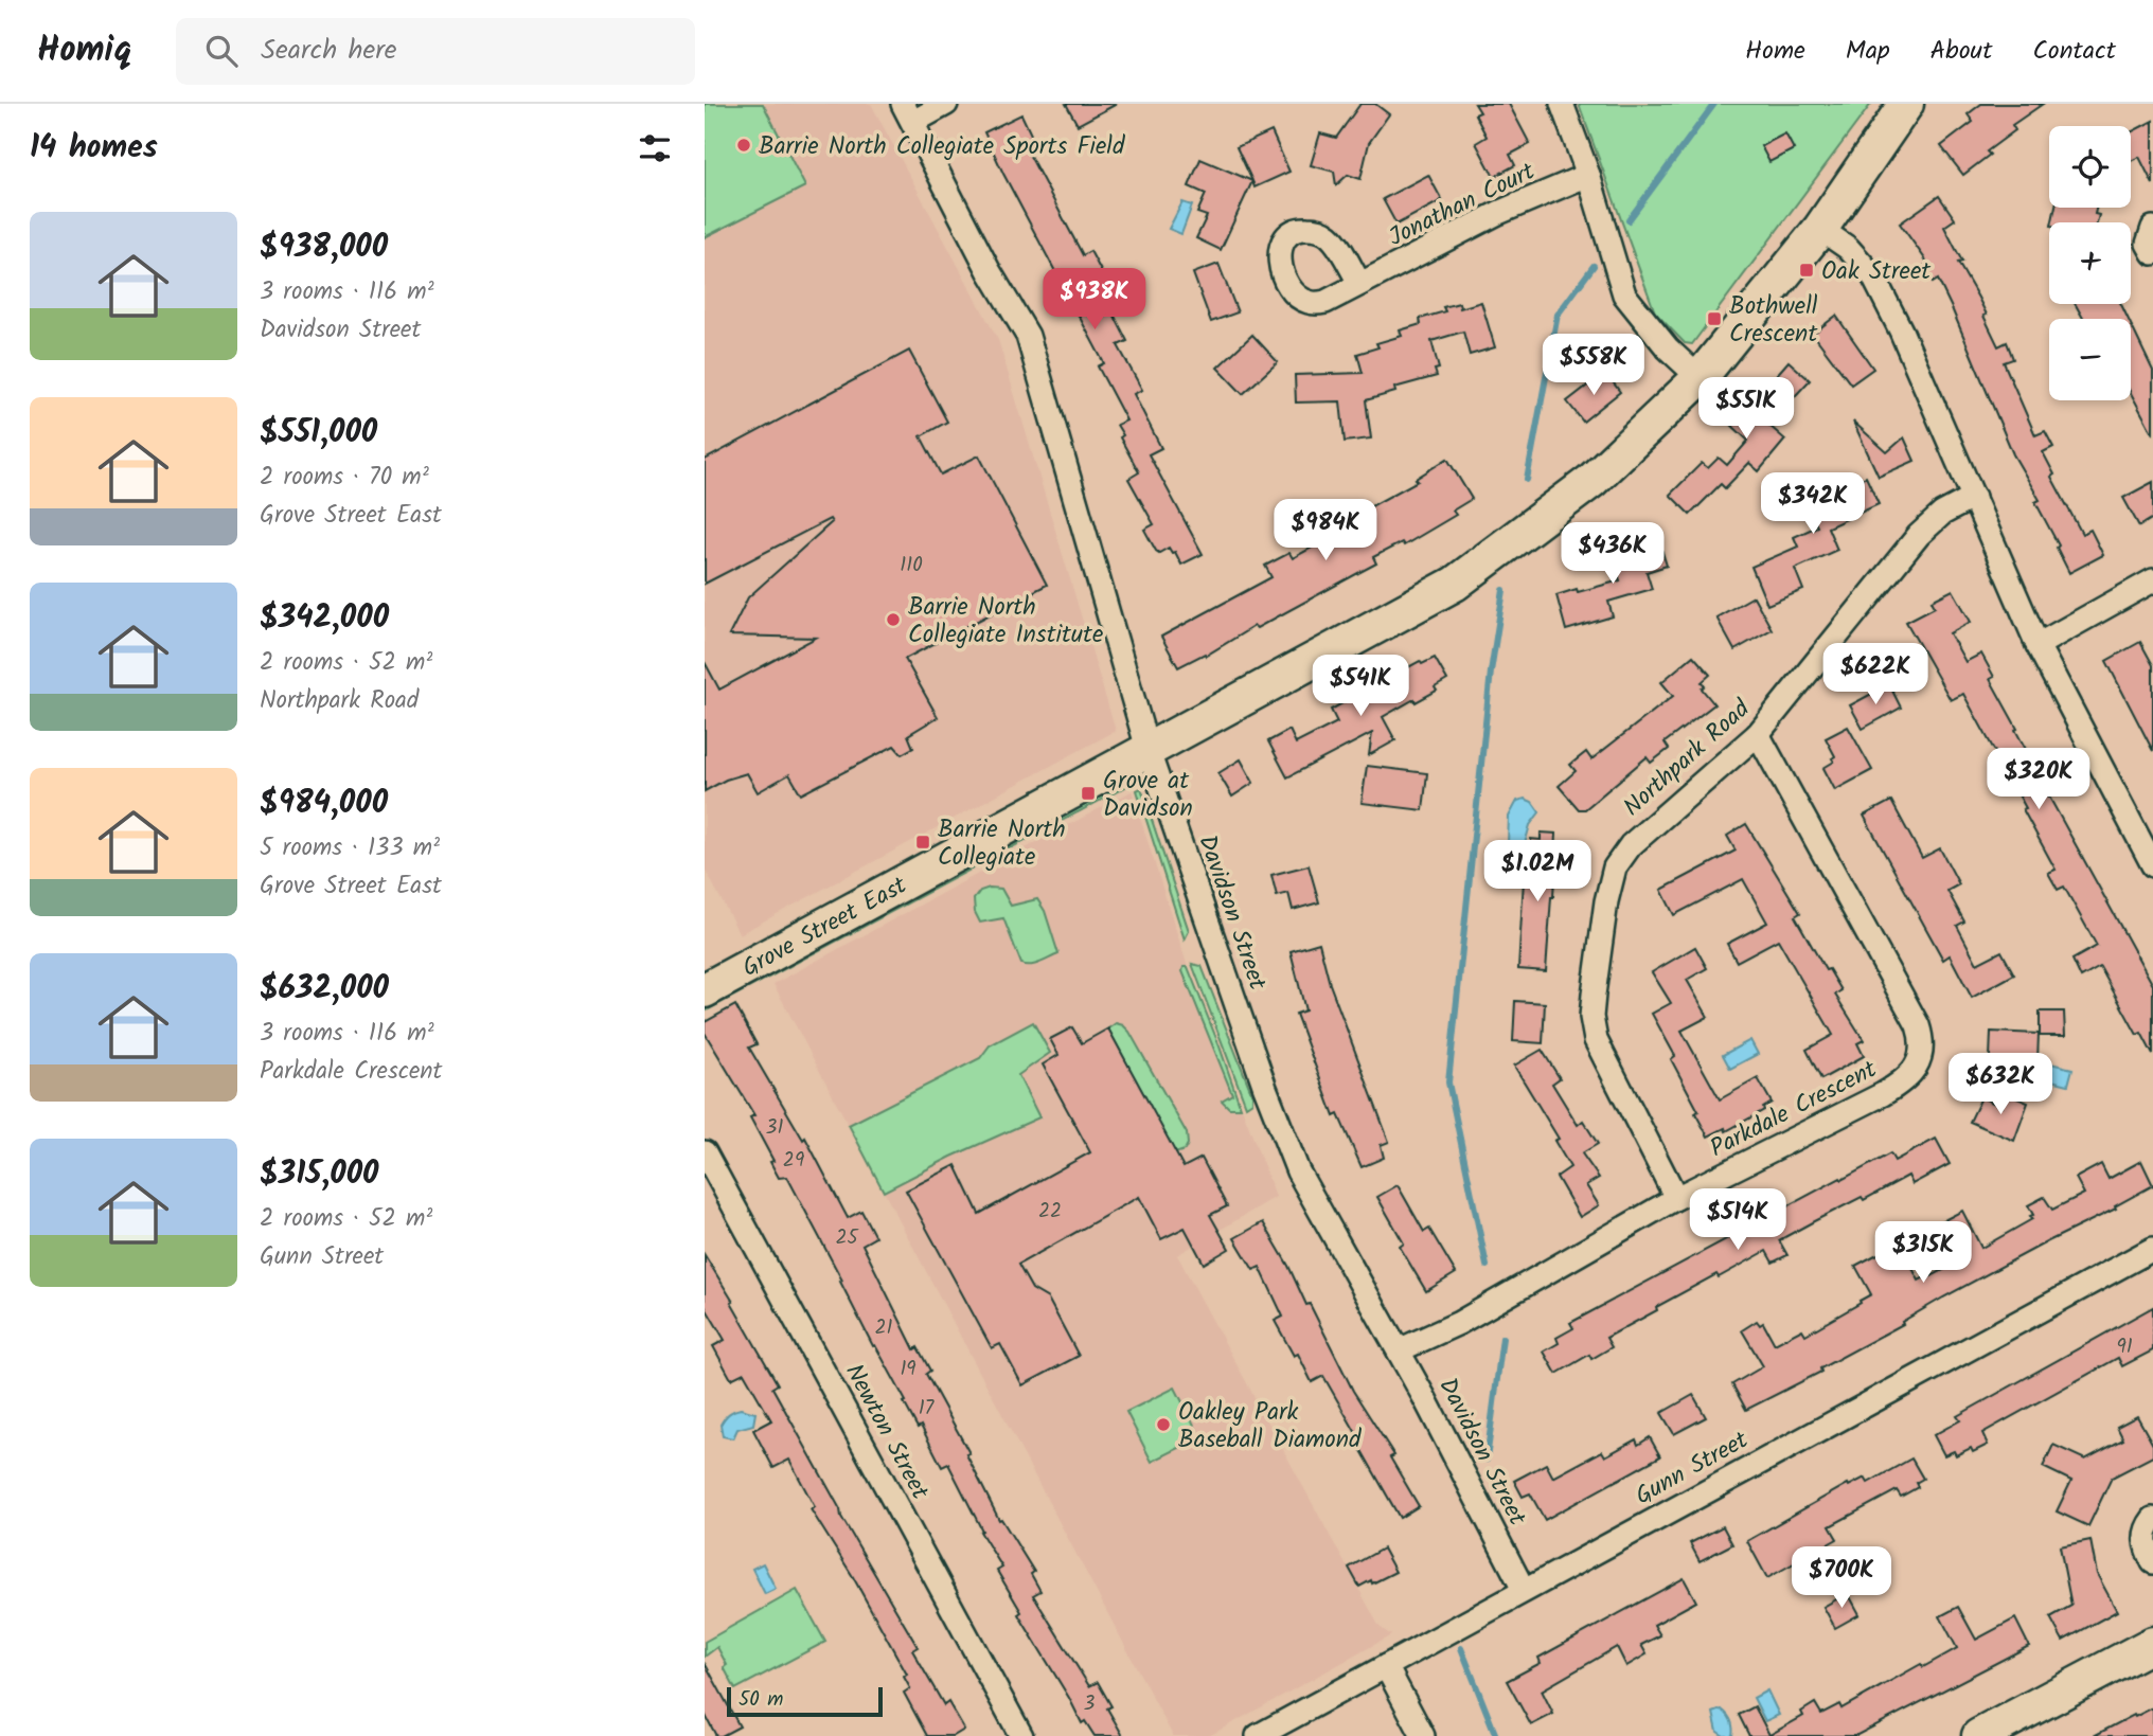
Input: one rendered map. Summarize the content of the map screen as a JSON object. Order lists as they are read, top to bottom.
{
  "streets": {
    "street": [
      "Jonathan Court",
      "Northpark Road",
      "Davidson Street",
      "Grove Street East",
      "Parkdale Crescent",
      "Newton Street",
      "Gunn Street"
    ]
  },
  "crossings": [
    ["Northpark Road", "Parkdale Crescent"],
    ["Davidson Street", "Grove Street East"],
    ["Davidson Street", "Parkdale Crescent"],
    ["Davidson Street", "Gunn Street"]
  ],
  "places": {
    "other": ["Barrie North Collegiate Sports Field", "Barrie North Collegiate Institute", "Oakley Park Baseball Diamond"],
    "transit": [
      "Oak Street",
      "Bothwell Crescent",
      "Grove at Davidson",
      "Barrie North Collegiate"
    ]
  },
  "house_numbers": [
    "110",
    "31",
    "29",
    "22",
    "25",
    "21",
    "91",
    "19",
    "17",
    "3"
  ],
  "scale_bar": "50 m",
  "page": {
    "header": "Homiq",
    "search": "Search here",
    "nav": [
      "Home",
      "Map",
      "About",
      "Contact"
    ],
    "heading": "14 homes",
    "map_buttons": ["+", "−"],
    "list": [
      {
        "name": "$938,000",
        "note": "3 rooms · 116 m² · Davidson Street"
      },
      {
        "name": "$551,000",
        "note": "2 rooms · 70 m² · Grove Street East"
      },
      {
        "name": "$342,000",
        "note": "2 rooms · 52 m² · Northpark Road"
      },
      {
        "name": "$984,000",
        "note": "5 rooms · 133 m² · Grove Street East"
      },
      {
        "name": "$632,000",
        "note": "3 rooms · 116 m² · Parkdale Crescent"
      },
      {
        "name": "$315,000",
        "note": "2 rooms · 52 m² · Gunn Street"
      }
    ],
    "price": [
      "$938K",
      "$558K",
      "$551K",
      "$342K",
      "$984K",
      "$436K",
      "$622K",
      "$541K",
      "$320K",
      "$1.02M",
      "$632K",
      "$514K",
      "$315K",
      "$700K"
    ],
    "scale": "50 m"
  }
}
